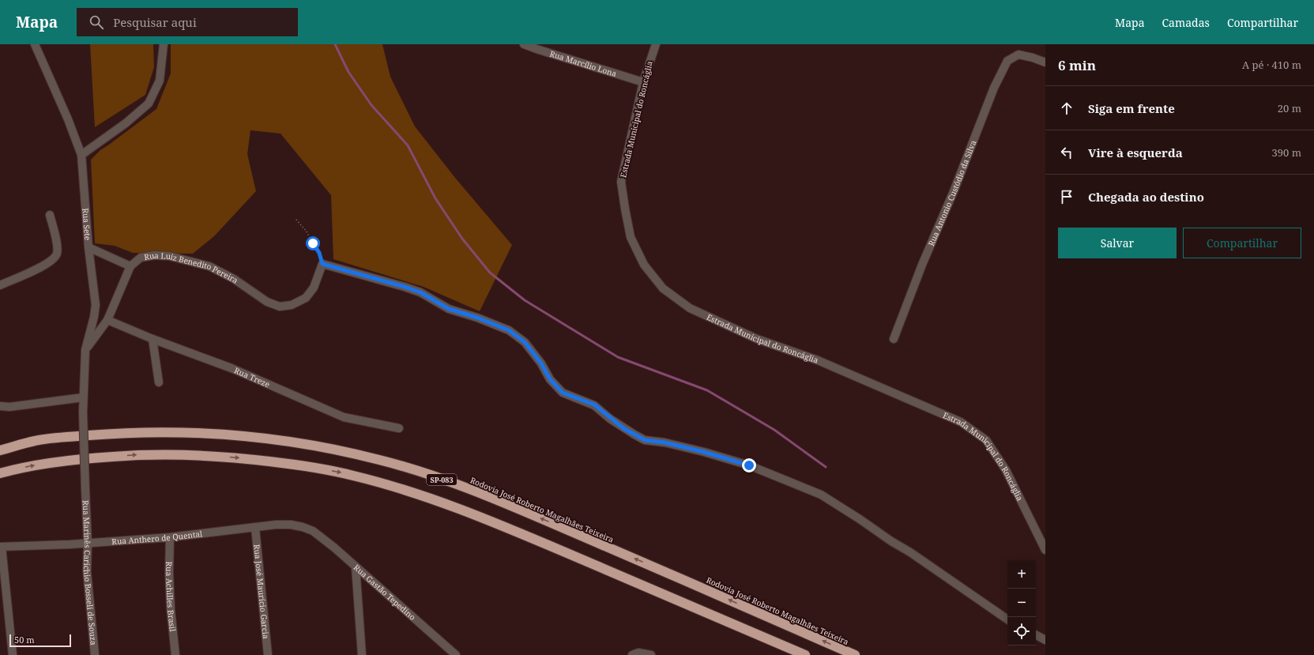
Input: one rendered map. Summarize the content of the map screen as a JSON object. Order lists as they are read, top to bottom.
{
  "streets": {
    "highway": ["SP-083", "Rodovia José Roberto Magalhães Teixeira"],
    "street": [
      "Rua Marcílio Lona",
      "Estrada Municipal do Roncáglia",
      "Rua Antonio Custódio da Silva",
      "Rua Sete",
      "Rua Luiz Benedito Pereira",
      "Rua Treze",
      "Rua Anthero de Quental",
      "Rua Marinês Carichio Bosseli de Souza",
      "Rua José Maurício Garcia",
      "Rua Gastão Tepedino",
      "Rua Achilles Brasil"
    ]
  },
  "crossings": [
    ["Rua Marcílio Lona", "Estrada Municipal do Roncáglia"],
    ["Rua Sete", "Rua Luiz Benedito Pereira"],
    ["Rua Sete", "Rua Marinês Carichio Bosseli de Souza"],
    ["Rua Anthero de Quental", "Rua Marinês Carichio Bosseli de Souza"],
    ["Rua Anthero de Quental", "Rua José Maurício Garcia"],
    ["Rua Anthero de Quental", "Rua Gastão Tepedino"],
    ["Rua Anthero de Quental", "Rua Achilles Brasil"]
  ],
  "scale_bar": "50 m",
  "page": {
    "header": "Mapa",
    "search": "Pesquisar aqui",
    "nav": ["Mapa", "Camadas", "Compartilhar"],
    "heading": ["6 min", "A pé · 410 m"],
    "list": [
      ["Siga em frente", "20 m"],
      ["Vire à esquerda", "390 m"],
      "Chegada ao destino"
    ],
    "buttons": ["Salvar", "Compartilhar"],
    "map_buttons": ["+", "−"],
    "scale": "50 m"
  }
}
